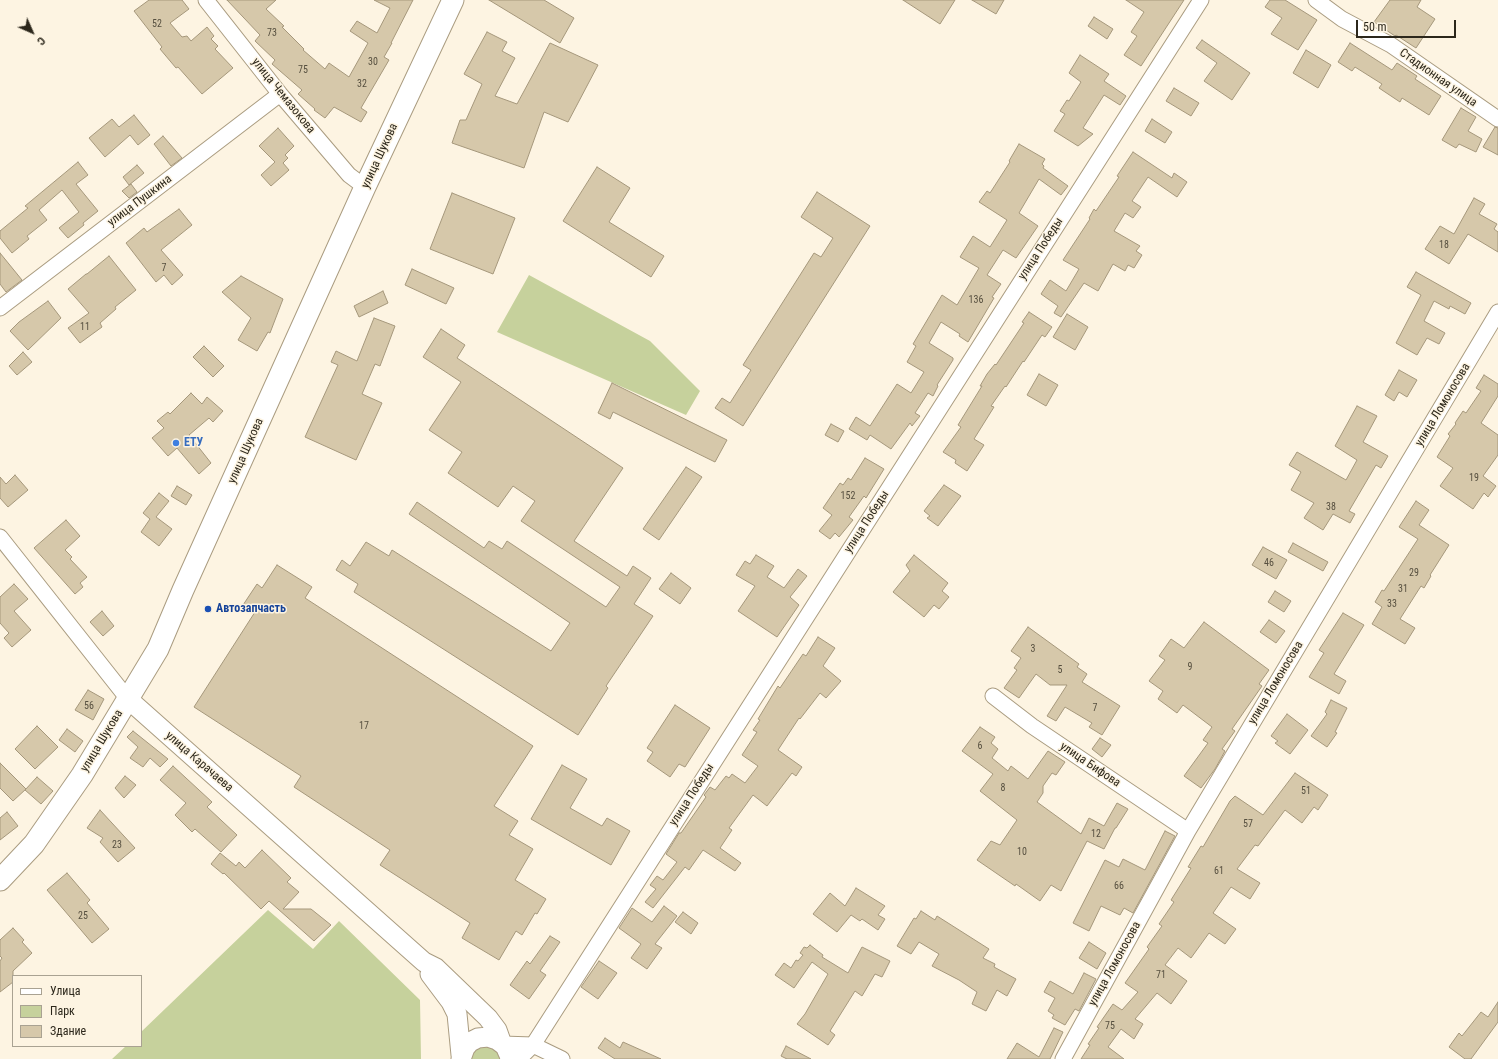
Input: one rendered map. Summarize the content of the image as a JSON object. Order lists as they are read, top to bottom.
{
  "streets": {
    "main road": ["улица Шукова"],
    "street": [
      "Стадионная улица",
      "улица Чемазокова",
      "улица Пушкина",
      "улица Победы",
      "улица Ломоносова",
      "улица Карачаева",
      "улица Бифова"
    ]
  },
  "crossings": [
    ["улица Чемазокова", "улица Шукова"],
    ["улица Чемазокова", "улица Пушкина"],
    ["улица Шукова", "улица Карачаева"],
    ["улица Ломоносова", "улица Бифова"]
  ],
  "places": ["ЕТУ", "Автозапчасть"],
  "house_numbers": [
    "52",
    "73",
    "30",
    "75",
    "32",
    "18",
    "7",
    "136",
    "11",
    "19",
    "152",
    "38",
    "46",
    "29",
    "31",
    "33",
    "3",
    "9",
    "5",
    "56",
    "7",
    "17",
    "6",
    "8",
    "51",
    "57",
    "12",
    "23",
    "10",
    "61",
    "66",
    "25",
    "71",
    "75"
  ],
  "legend": ["Улица", "Парк", "Здание"],
  "scale_bar": "50 m",
  "north": "bottom right"
}
